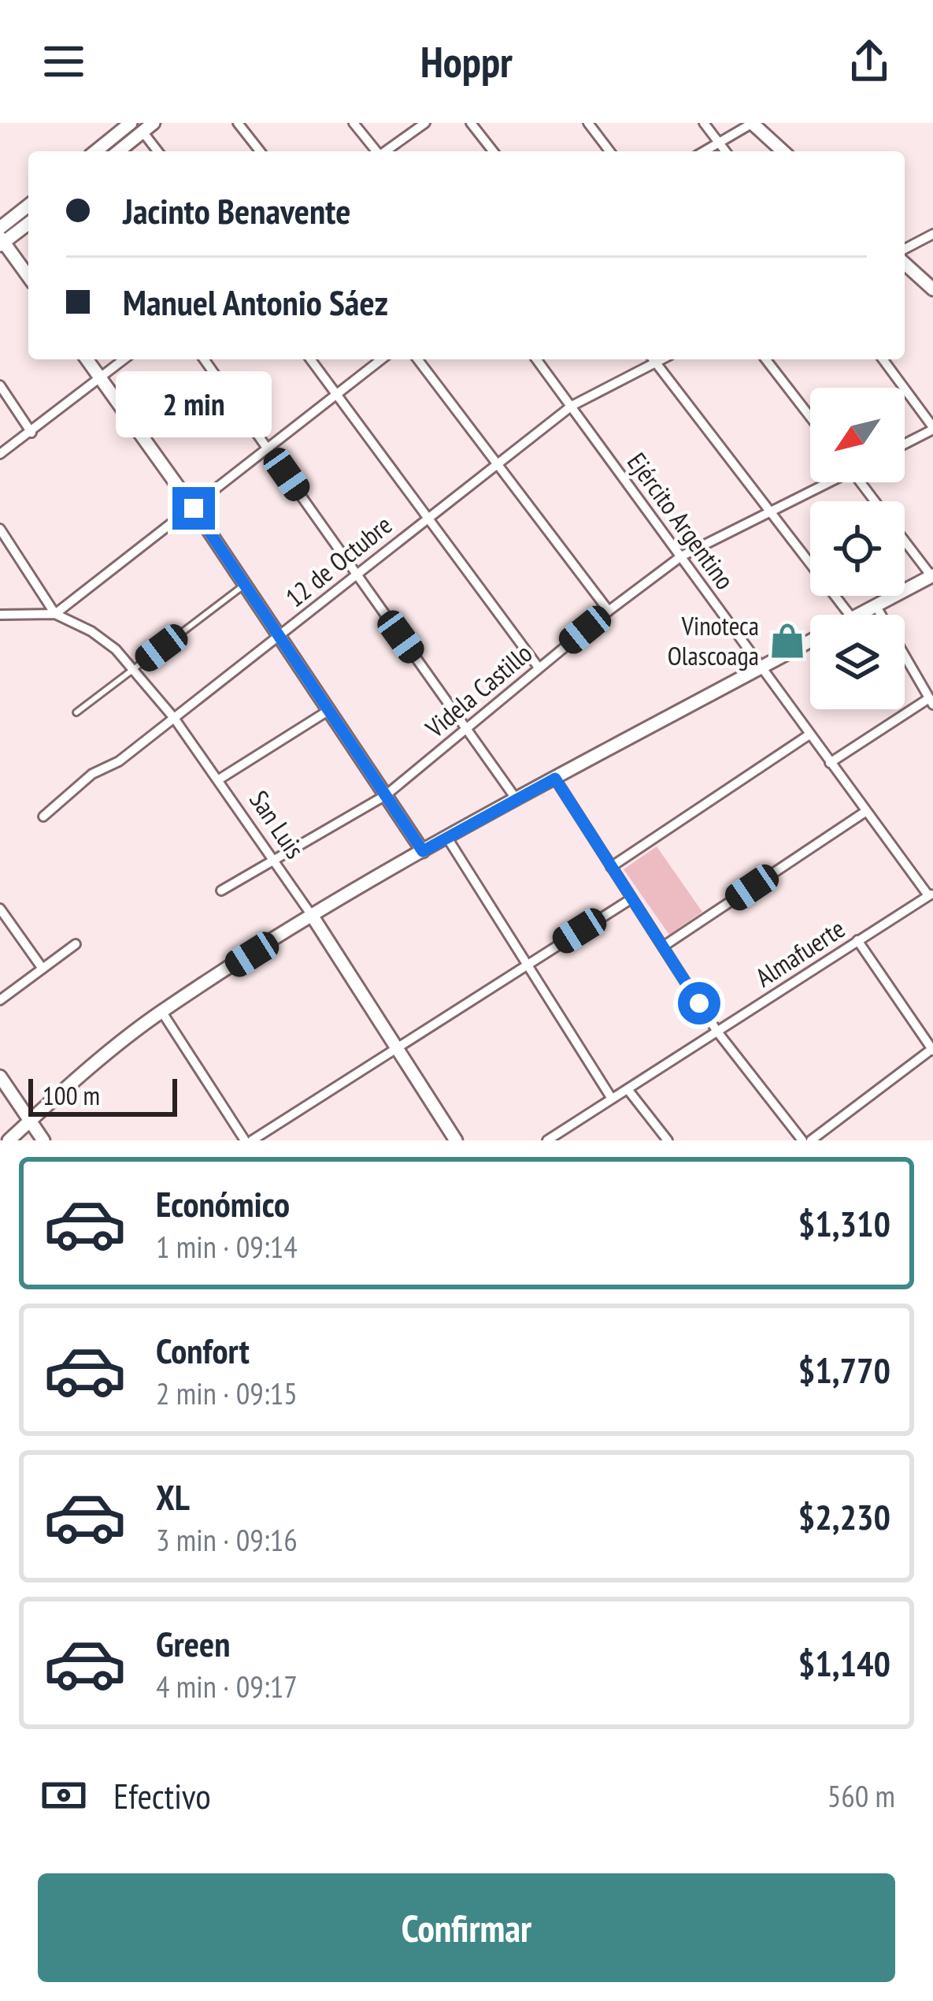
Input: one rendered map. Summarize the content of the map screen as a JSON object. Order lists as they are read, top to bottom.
{
  "streets": {
    "street": [
      "Ejército Argentino",
      "12 de Octubre",
      "Videla Castillo",
      "San Luis",
      "Almafuerte"
    ]
  },
  "crossings": [
    ["Ejército Argentino", "12 de Octubre"],
    ["Ejército Argentino", "Videla Castillo"],
    ["Ejército Argentino", "Almafuerte"],
    ["12 de Octubre", "San Luis"],
    ["Videla Castillo", "San Luis"]
  ],
  "places": {
    "shop": ["Vinoteca Olascoaga"]
  },
  "scale_bar": "100 m",
  "north": "bottom left",
  "page": {
    "header": "Hoppr",
    "banner": ["Jacinto Benavente", "Manuel Antonio Sáez"],
    "bubble": "2 min",
    "scale": "100 m",
    "list": [
      {
        "name": "Económico",
        "note": "1 min · 09:14",
        "value": "$1,310"
      },
      {
        "name": "Confort",
        "note": "2 min · 09:15",
        "value": "$1,770"
      },
      {
        "name": "XL",
        "note": "3 min · 09:16",
        "value": "$2,230"
      },
      {
        "name": "Green",
        "note": "4 min · 09:17",
        "value": "$1,140"
      }
    ],
    "pay": ["Efectivo", "560 m"],
    "buttons": "Confirmar"
  }
}
